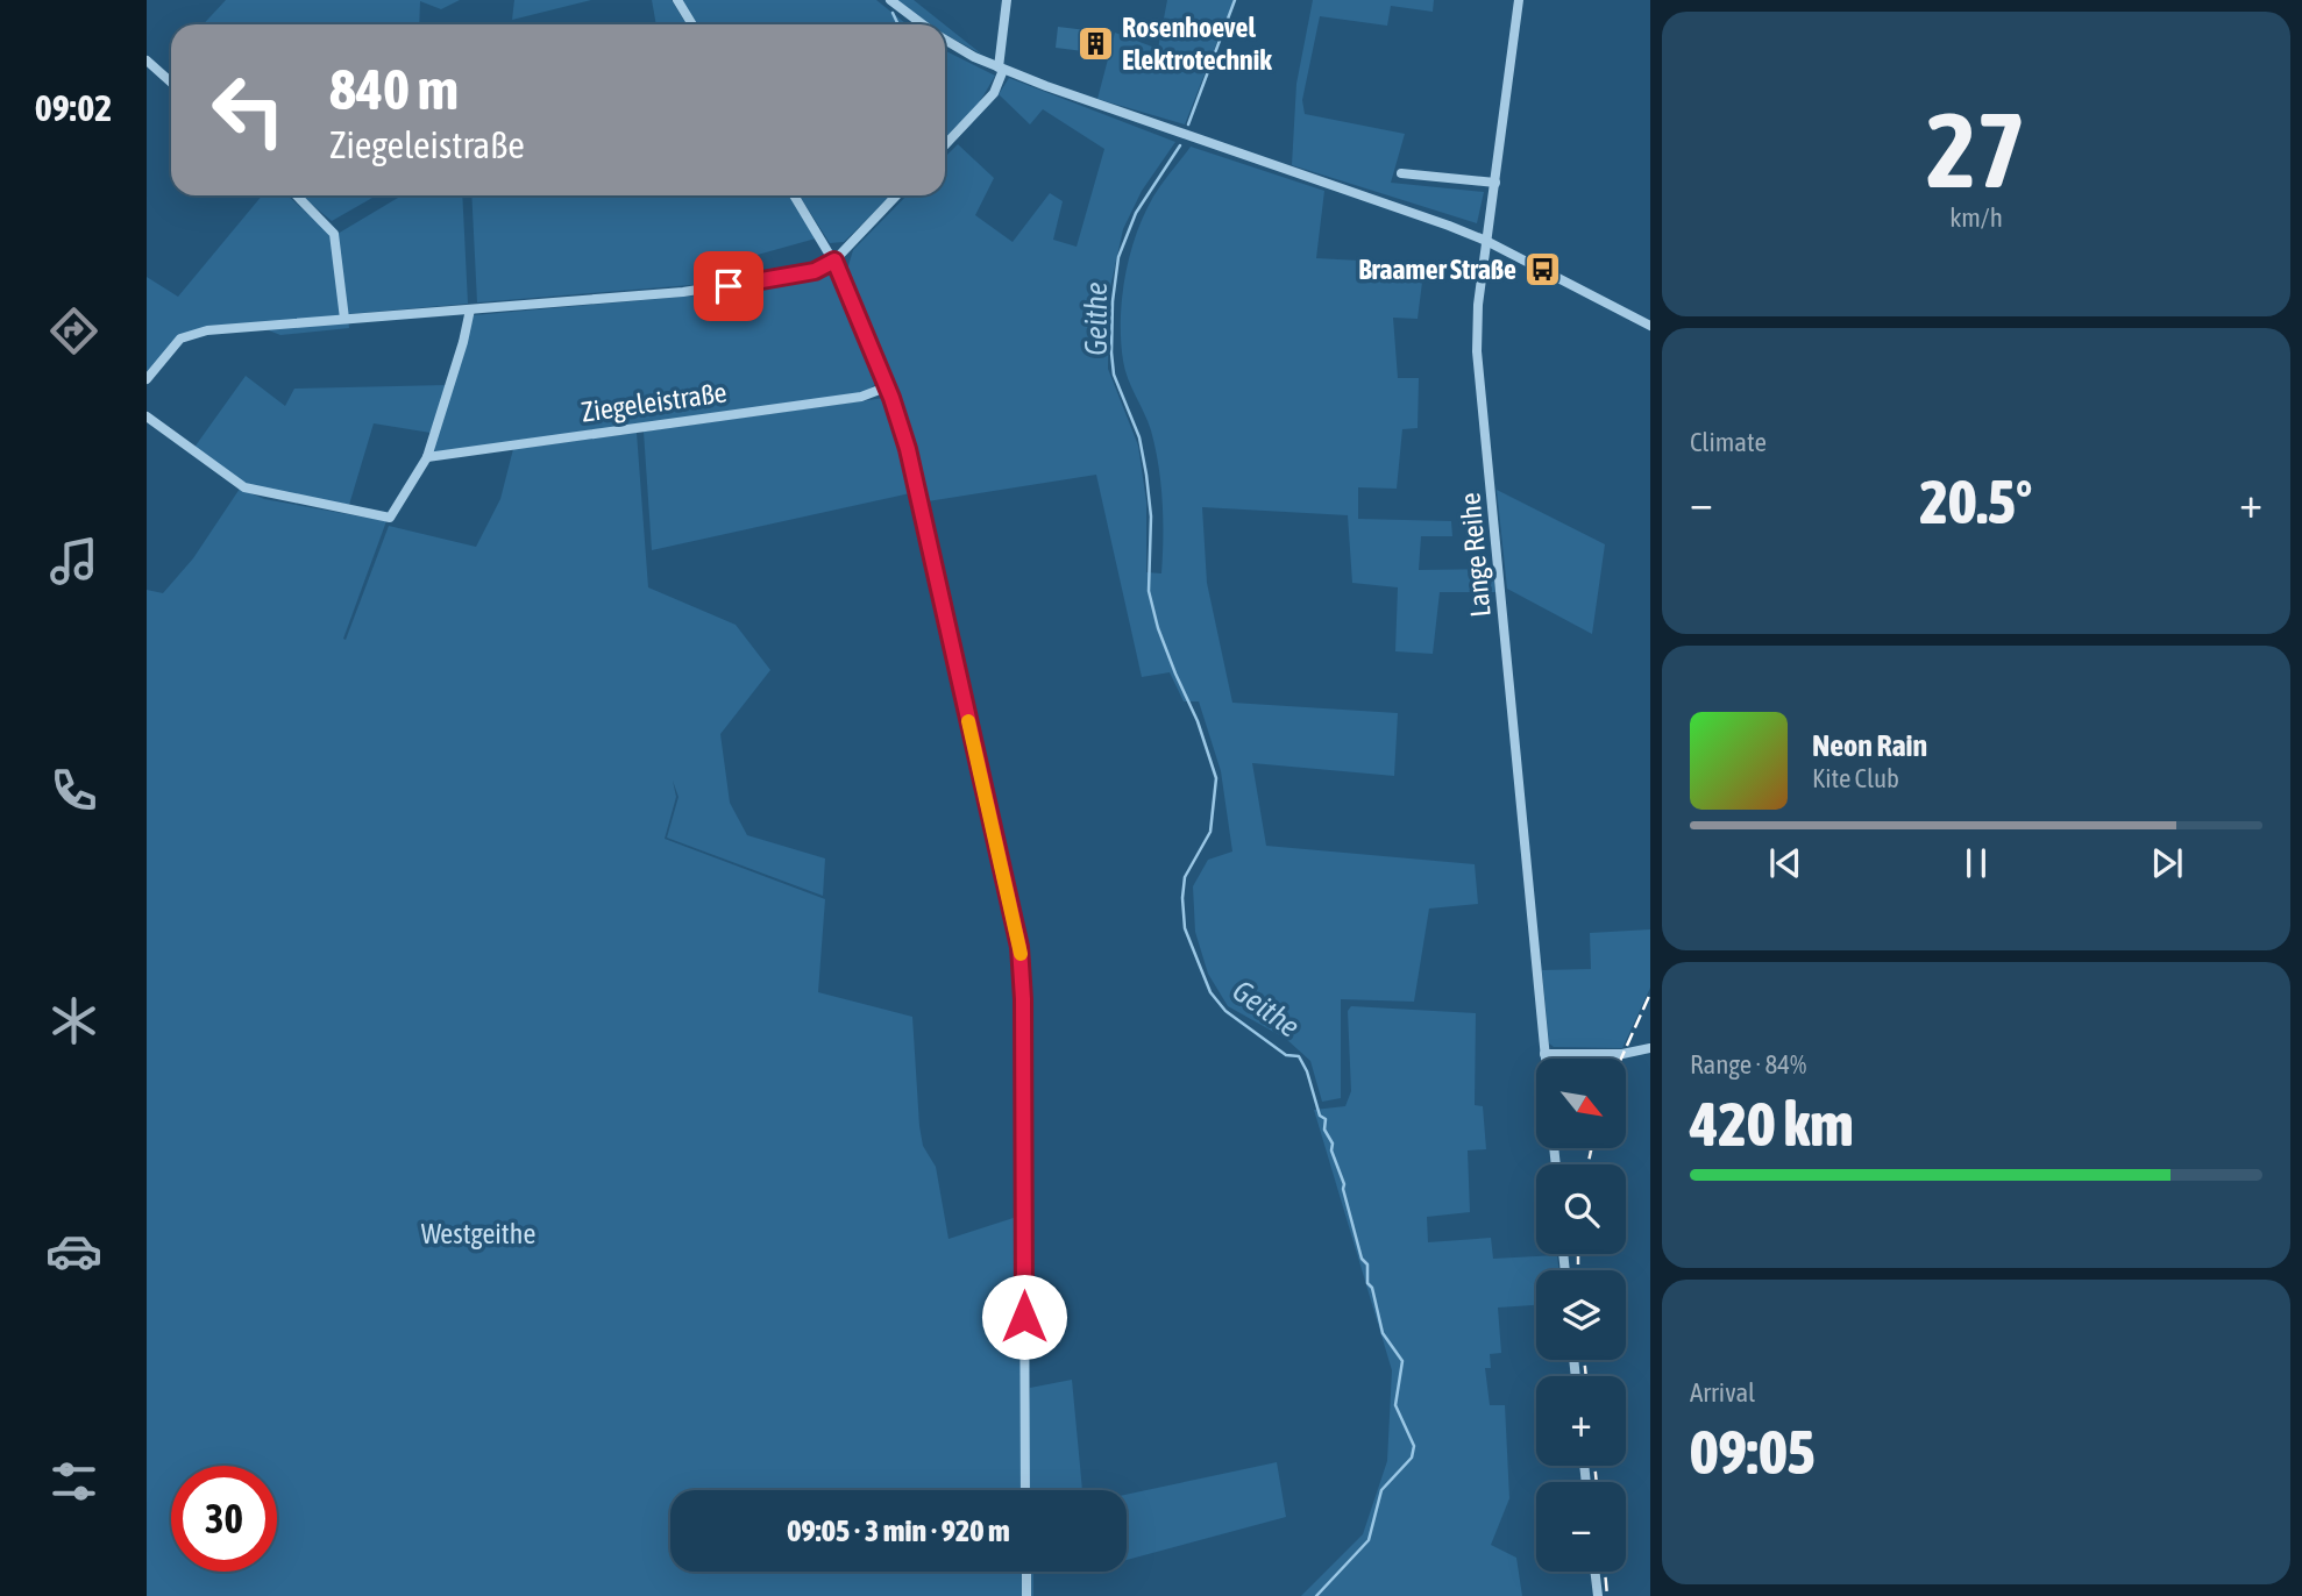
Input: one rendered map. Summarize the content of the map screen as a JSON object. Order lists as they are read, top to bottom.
{
  "streets": {
    "street": ["Ziegeleistraße", "Lange Reihe"]
  },
  "water": ["Geithe"],
  "parks": ["Westgeithe"],
  "places": {
    "building": ["Rosenhoevel Elektrotechnik"],
    "bus stop": ["Braamer Straße"]
  },
  "north": "bottom right",
  "page": {
    "tabs": "09:02",
    "tile": [
      ["27", "km/h"],
      "Climate",
      ["Range · 84%", "420 km"],
      ["Arrival", "09:05"]
    ],
    "turn": ["840 m", "Ziegeleistraße"],
    "heat": ["−", "20.5°", "+"],
    "song": ["Neon Rain", "Kite Club"],
    "map_buttons": ["+", "−"],
    "limit": "30",
    "trip": "09:05 · 3 min · 920 m"
  }
}
